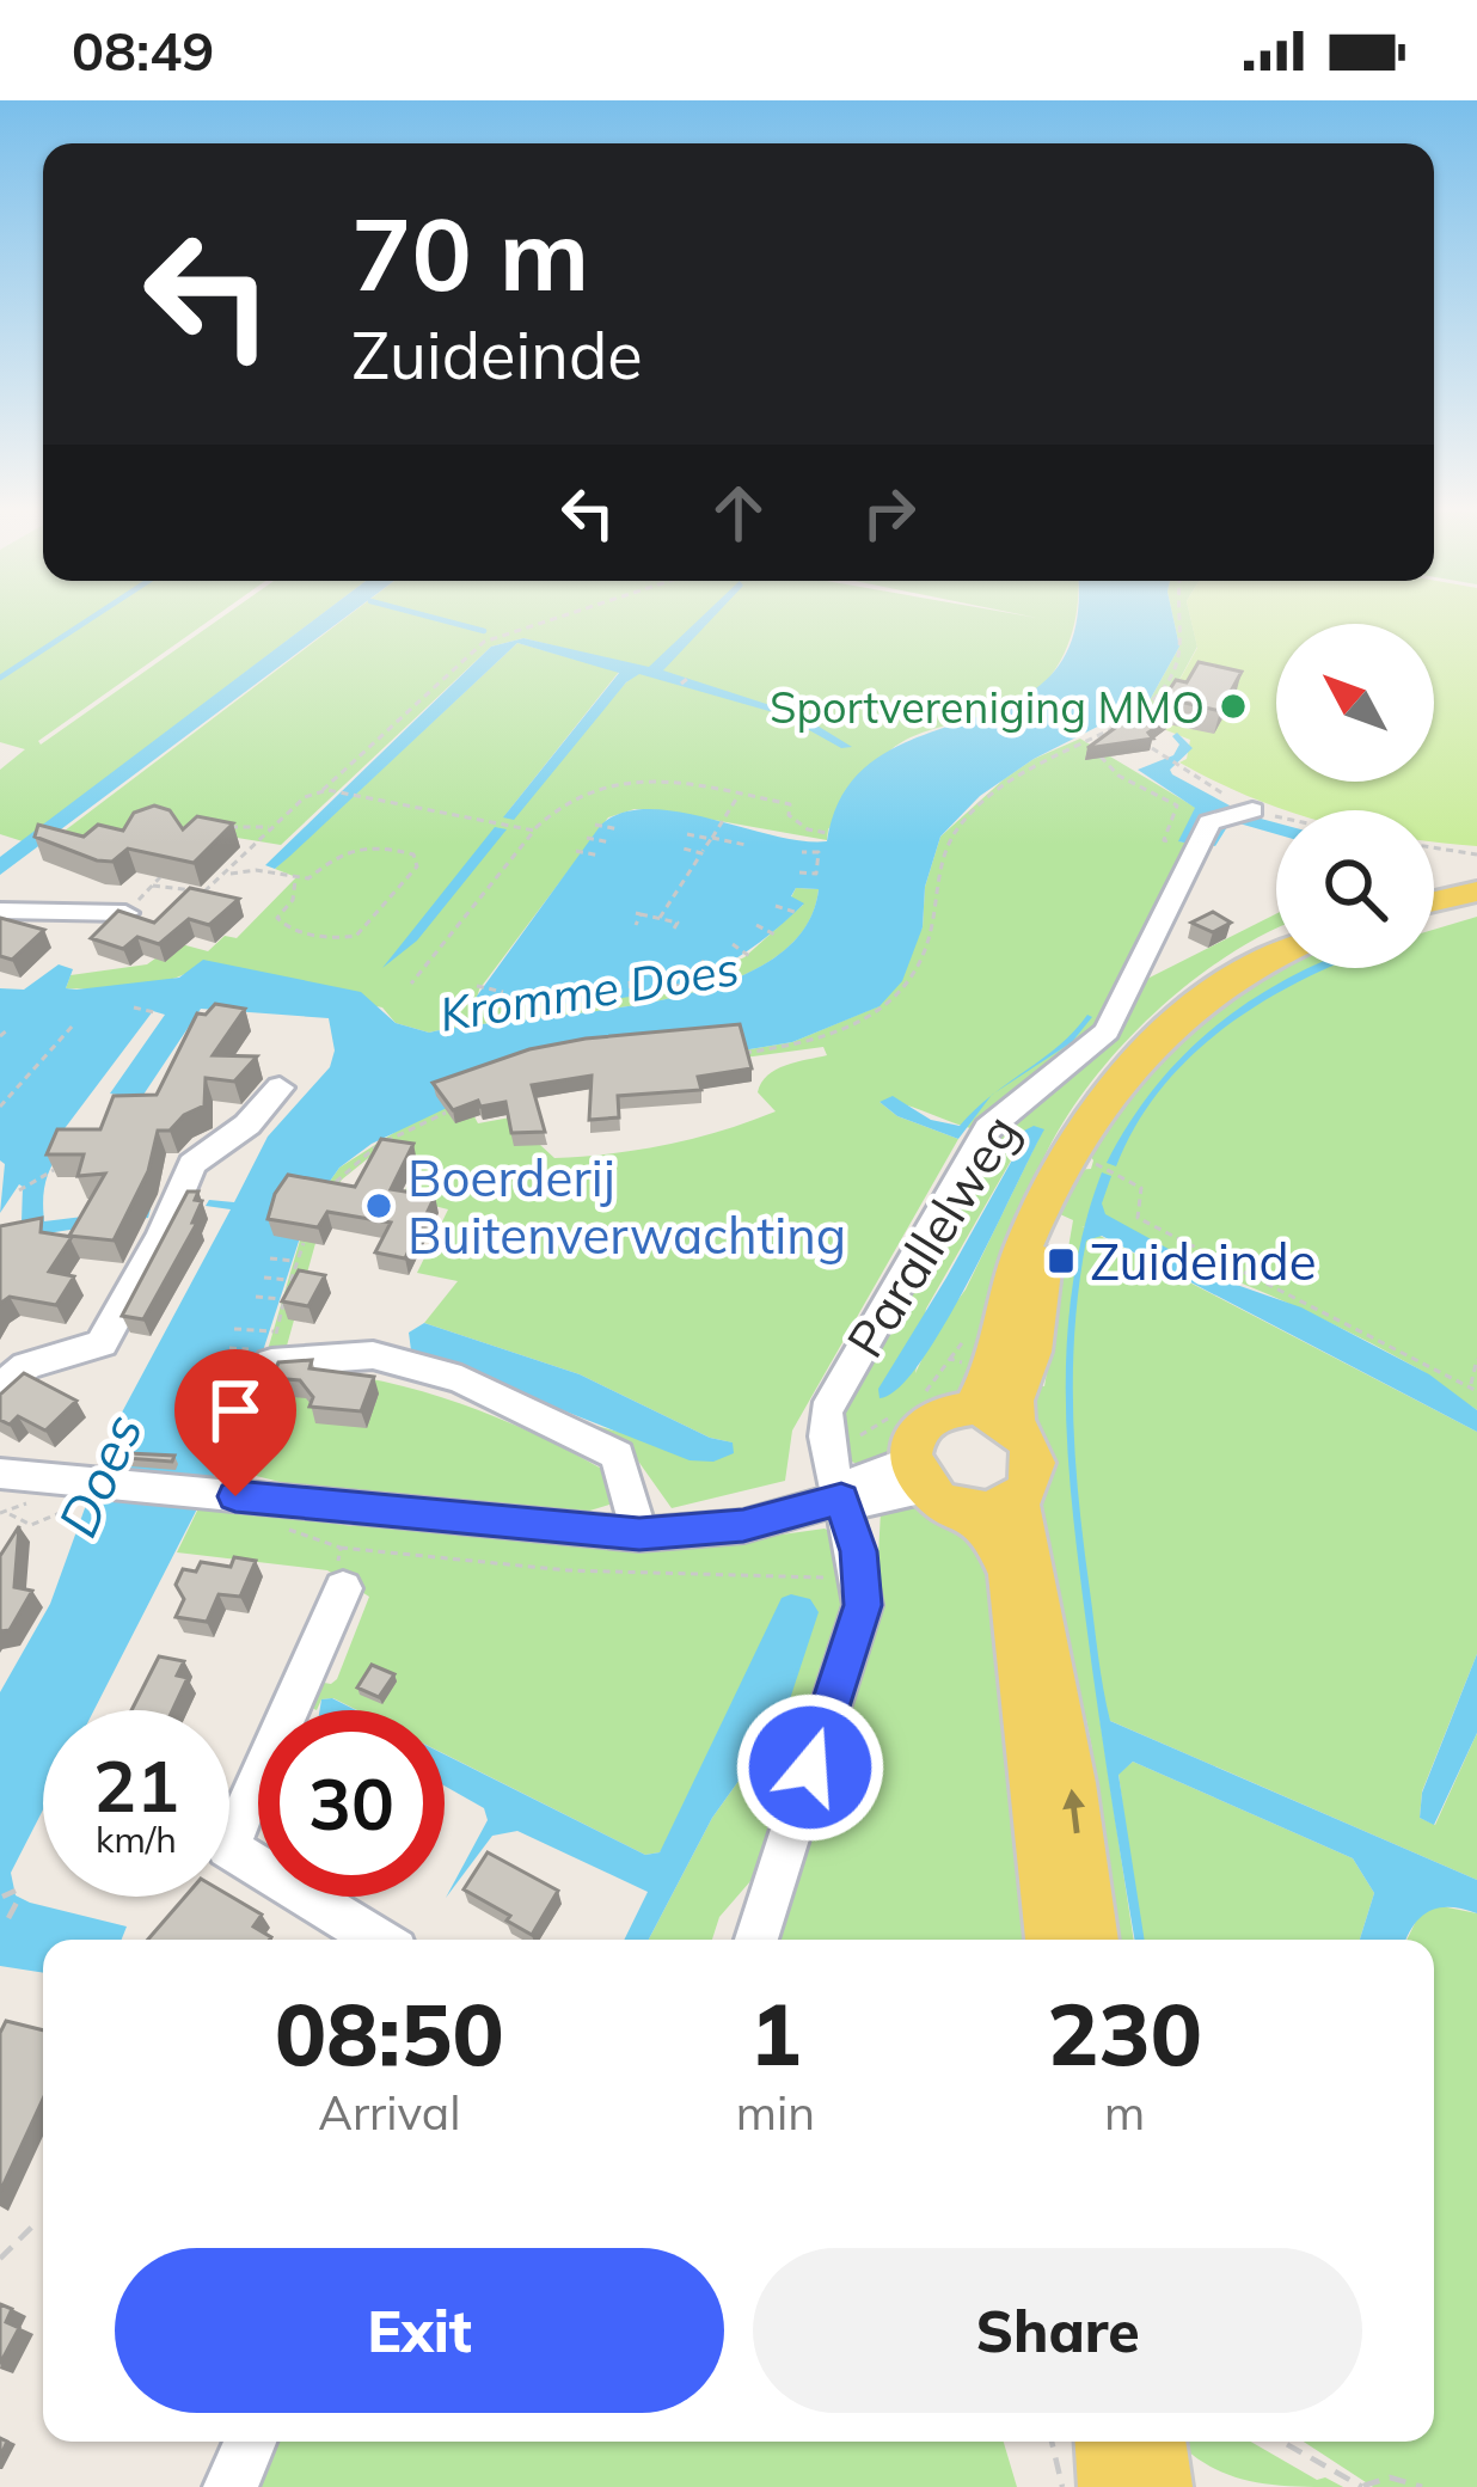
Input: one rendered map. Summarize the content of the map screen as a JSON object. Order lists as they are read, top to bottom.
{
  "streets": {
    "street": ["Parallelweg"]
  },
  "water": ["Kromme Does", "Does"],
  "places": {
    "other": ["Sportvereniging MMO", "Boerderij Buitenverwachting"],
    "transit": ["Zuideinde"]
  },
  "north": "top left",
  "page": {
    "status": "08:49",
    "turn": ["70 m", "Zuideinde"],
    "speed": "21 km/h",
    "limit": "30",
    "eta": [
      "08:50",
      "Arrival",
      "1",
      "min",
      "230",
      "m"
    ],
    "buttons": ["Exit", "Share"]
  }
}
